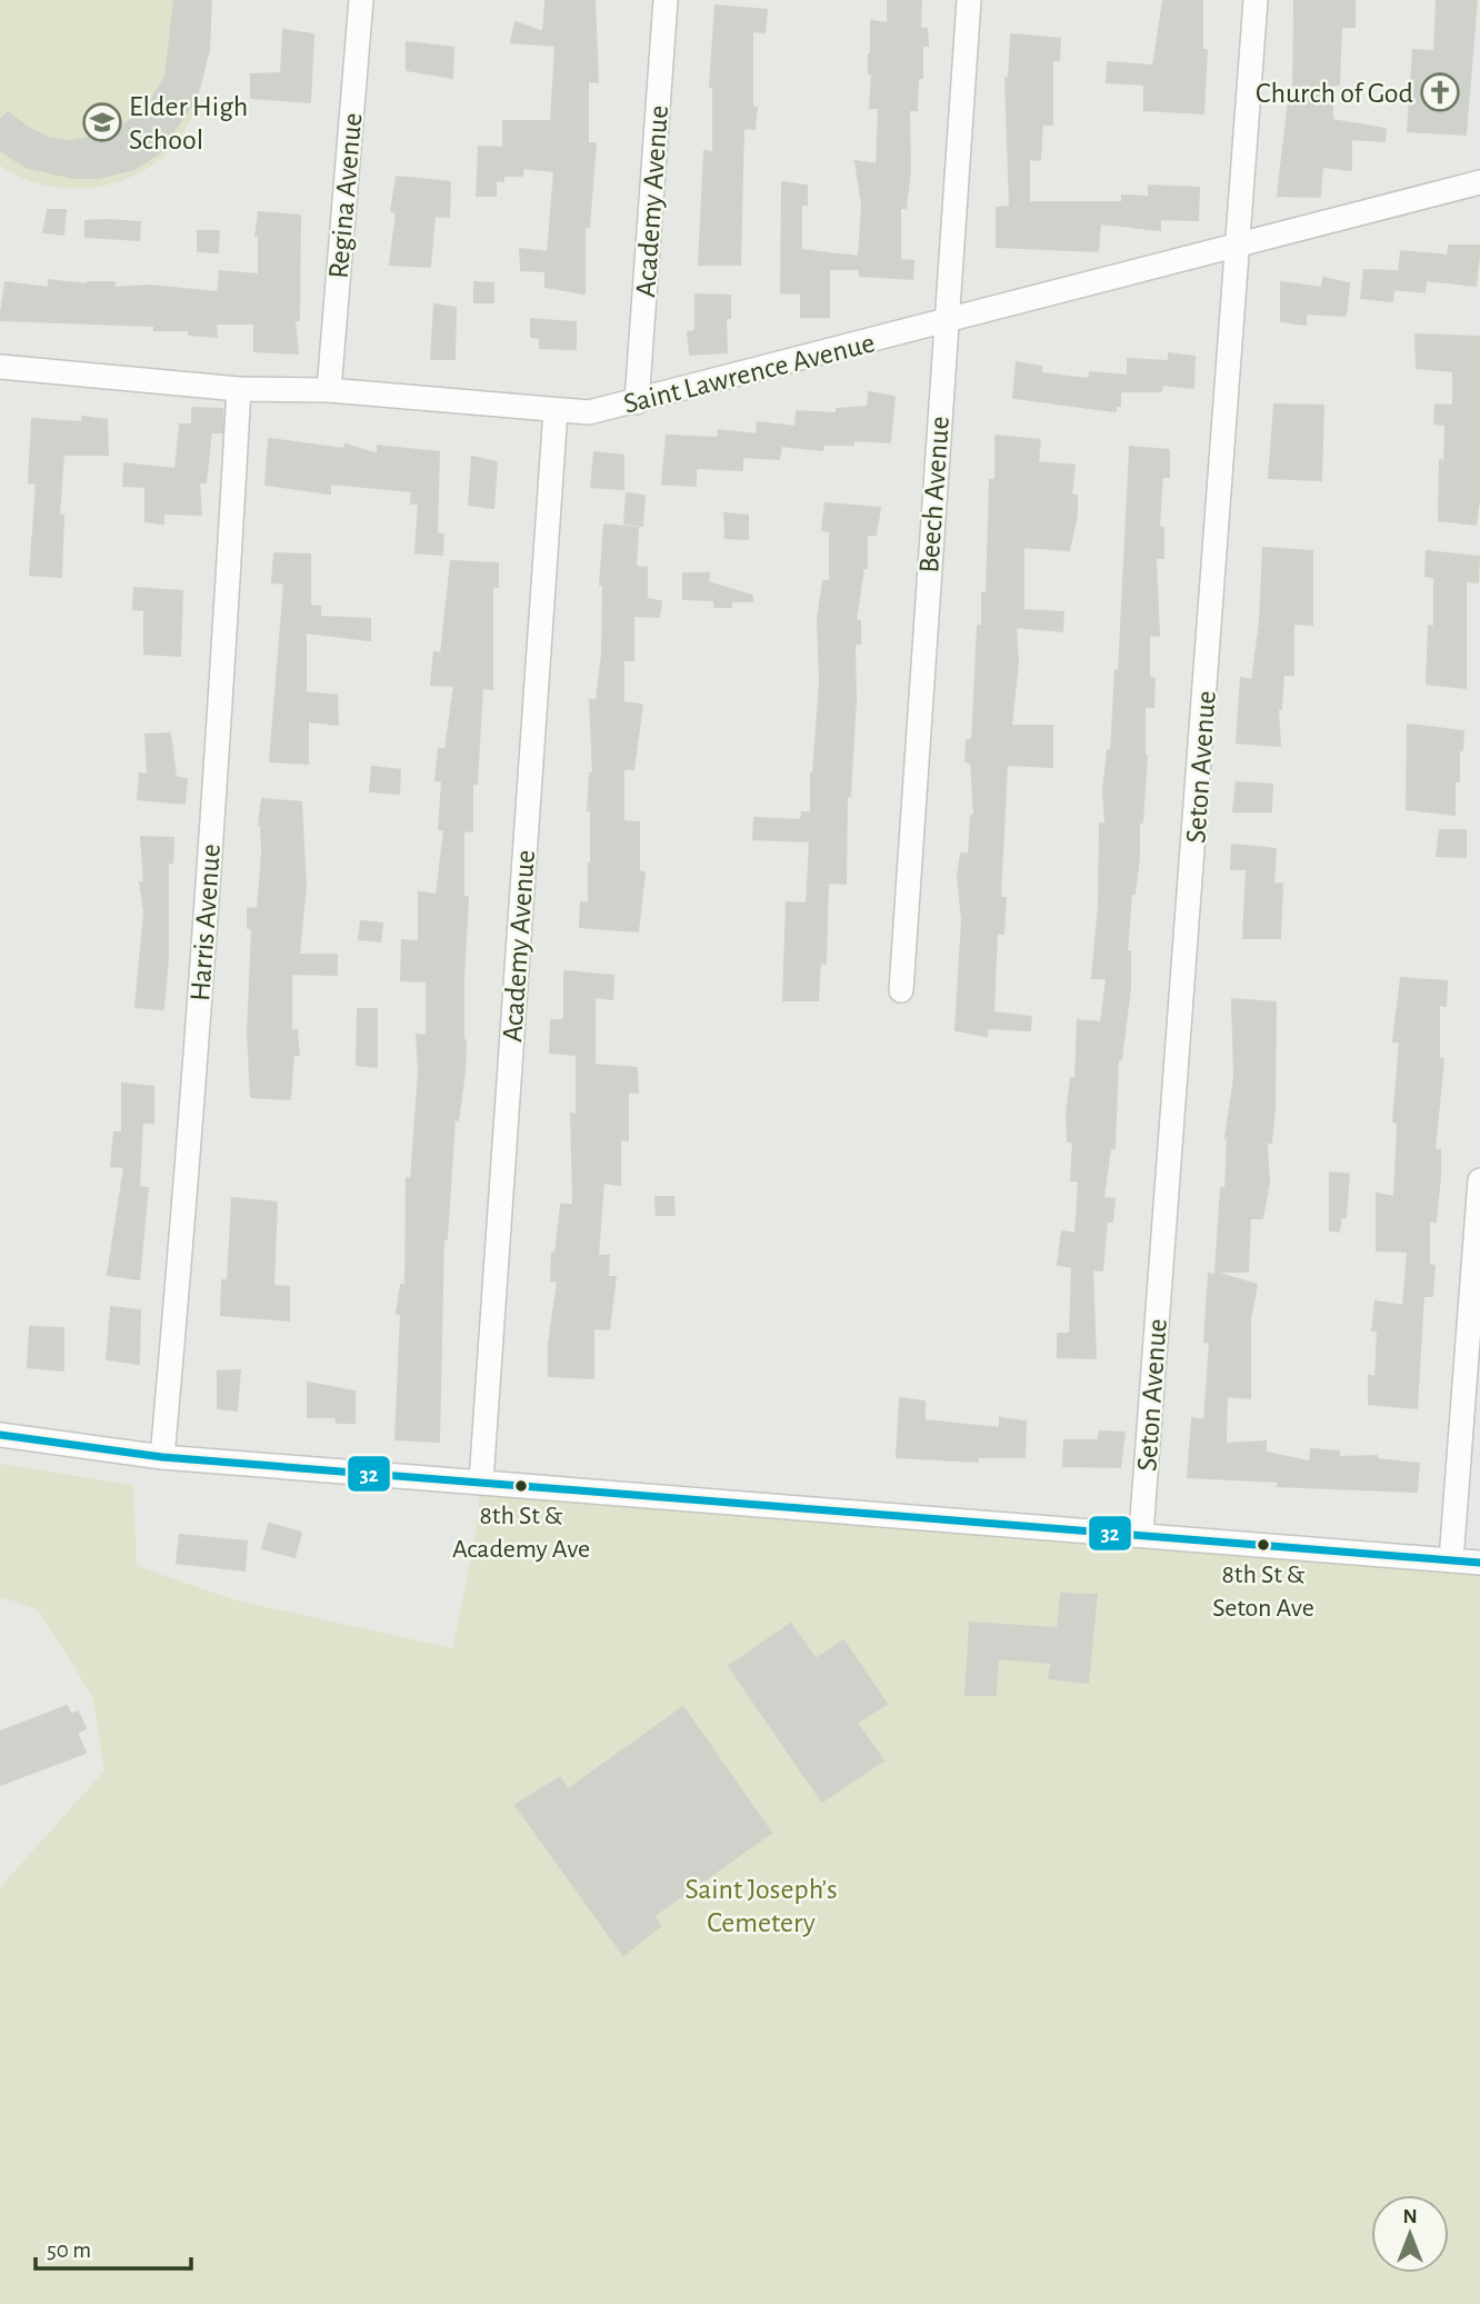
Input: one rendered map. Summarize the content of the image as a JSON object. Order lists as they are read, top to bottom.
{
  "streets": {
    "street": [
      "Regina Avenue",
      "Academy Avenue",
      "Saint Lawrence Avenue",
      "Beech Avenue",
      "Seton Avenue",
      "Harris Avenue"
    ]
  },
  "crossings": [
    ["Regina Avenue", "Saint Lawrence Avenue"],
    ["Academy Avenue", "Saint Lawrence Avenue"],
    ["Saint Lawrence Avenue", "Beech Avenue"],
    ["Saint Lawrence Avenue", "Seton Avenue"],
    ["Saint Lawrence Avenue", "Harris Avenue"]
  ],
  "parks": ["Saint Joseph’s Cemetery"],
  "places": {
    "church": ["Church of God"],
    "school or university": ["Elder High School"],
    "other": ["8th St & Academy Ave", "8th St & Seton Ave"]
  },
  "lines": ["transit line 32"],
  "scale_bar": "50 m",
  "north": "top"
}
